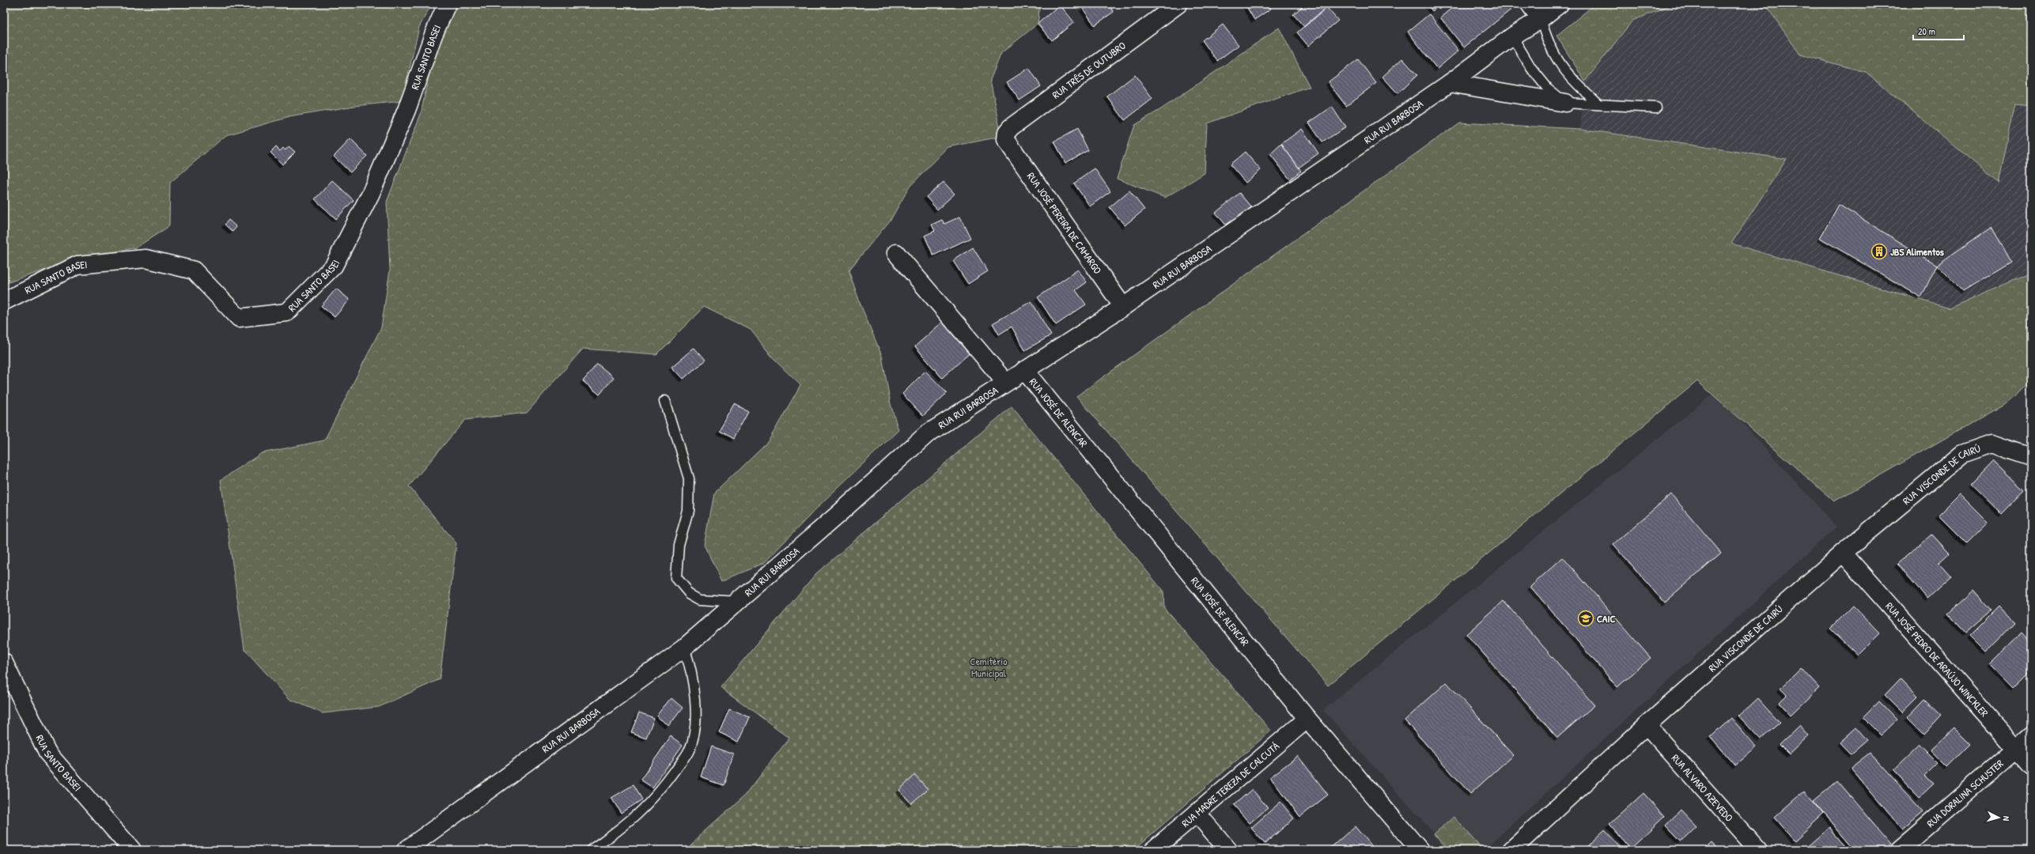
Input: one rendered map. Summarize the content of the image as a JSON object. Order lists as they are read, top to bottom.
{
  "streets": {
    "street": [
      "RUA SANTO BASEI",
      "RUA TRÊS DE OUTUBRO",
      "RUA RUI BARBOSA",
      "RUA JOSÉ PEREIRA DE CAMARGO",
      "RUA JOSÉ DE ALENCAR",
      "RUA VISCONDE DE CAIRÚ",
      "RUA JOSÉ PEDRO DE ARAÚJO WINCKLER",
      "RUA MADRE TEREZA DE CALCUTÁ",
      "RUA ALVARO AZEVEDO",
      "RUA DORALINA SCHUSTER"
    ]
  },
  "crossings": [
    ["RUA TRÊS DE OUTUBRO", "RUA JOSÉ PEREIRA DE CAMARGO"],
    ["RUA RUI BARBOSA", "RUA JOSÉ PEREIRA DE CAMARGO"],
    ["RUA RUI BARBOSA", "RUA JOSÉ DE ALENCAR"],
    ["RUA JOSÉ DE ALENCAR", "RUA MADRE TEREZA DE CALCUTÁ"],
    ["RUA VISCONDE DE CAIRÚ", "RUA JOSÉ PEDRO DE ARAÚJO WINCKLER"],
    ["RUA VISCONDE DE CAIRÚ", "RUA ALVARO AZEVEDO"],
    ["RUA JOSÉ PEDRO DE ARAÚJO WINCKLER", "RUA DORALINA SCHUSTER"]
  ],
  "parks": ["Cemitério Municipal"],
  "places": {
    "building": ["JBS Alimentos"],
    "school or university": ["CAIC"]
  },
  "scale_bar": "20 m",
  "north": "right"
}
